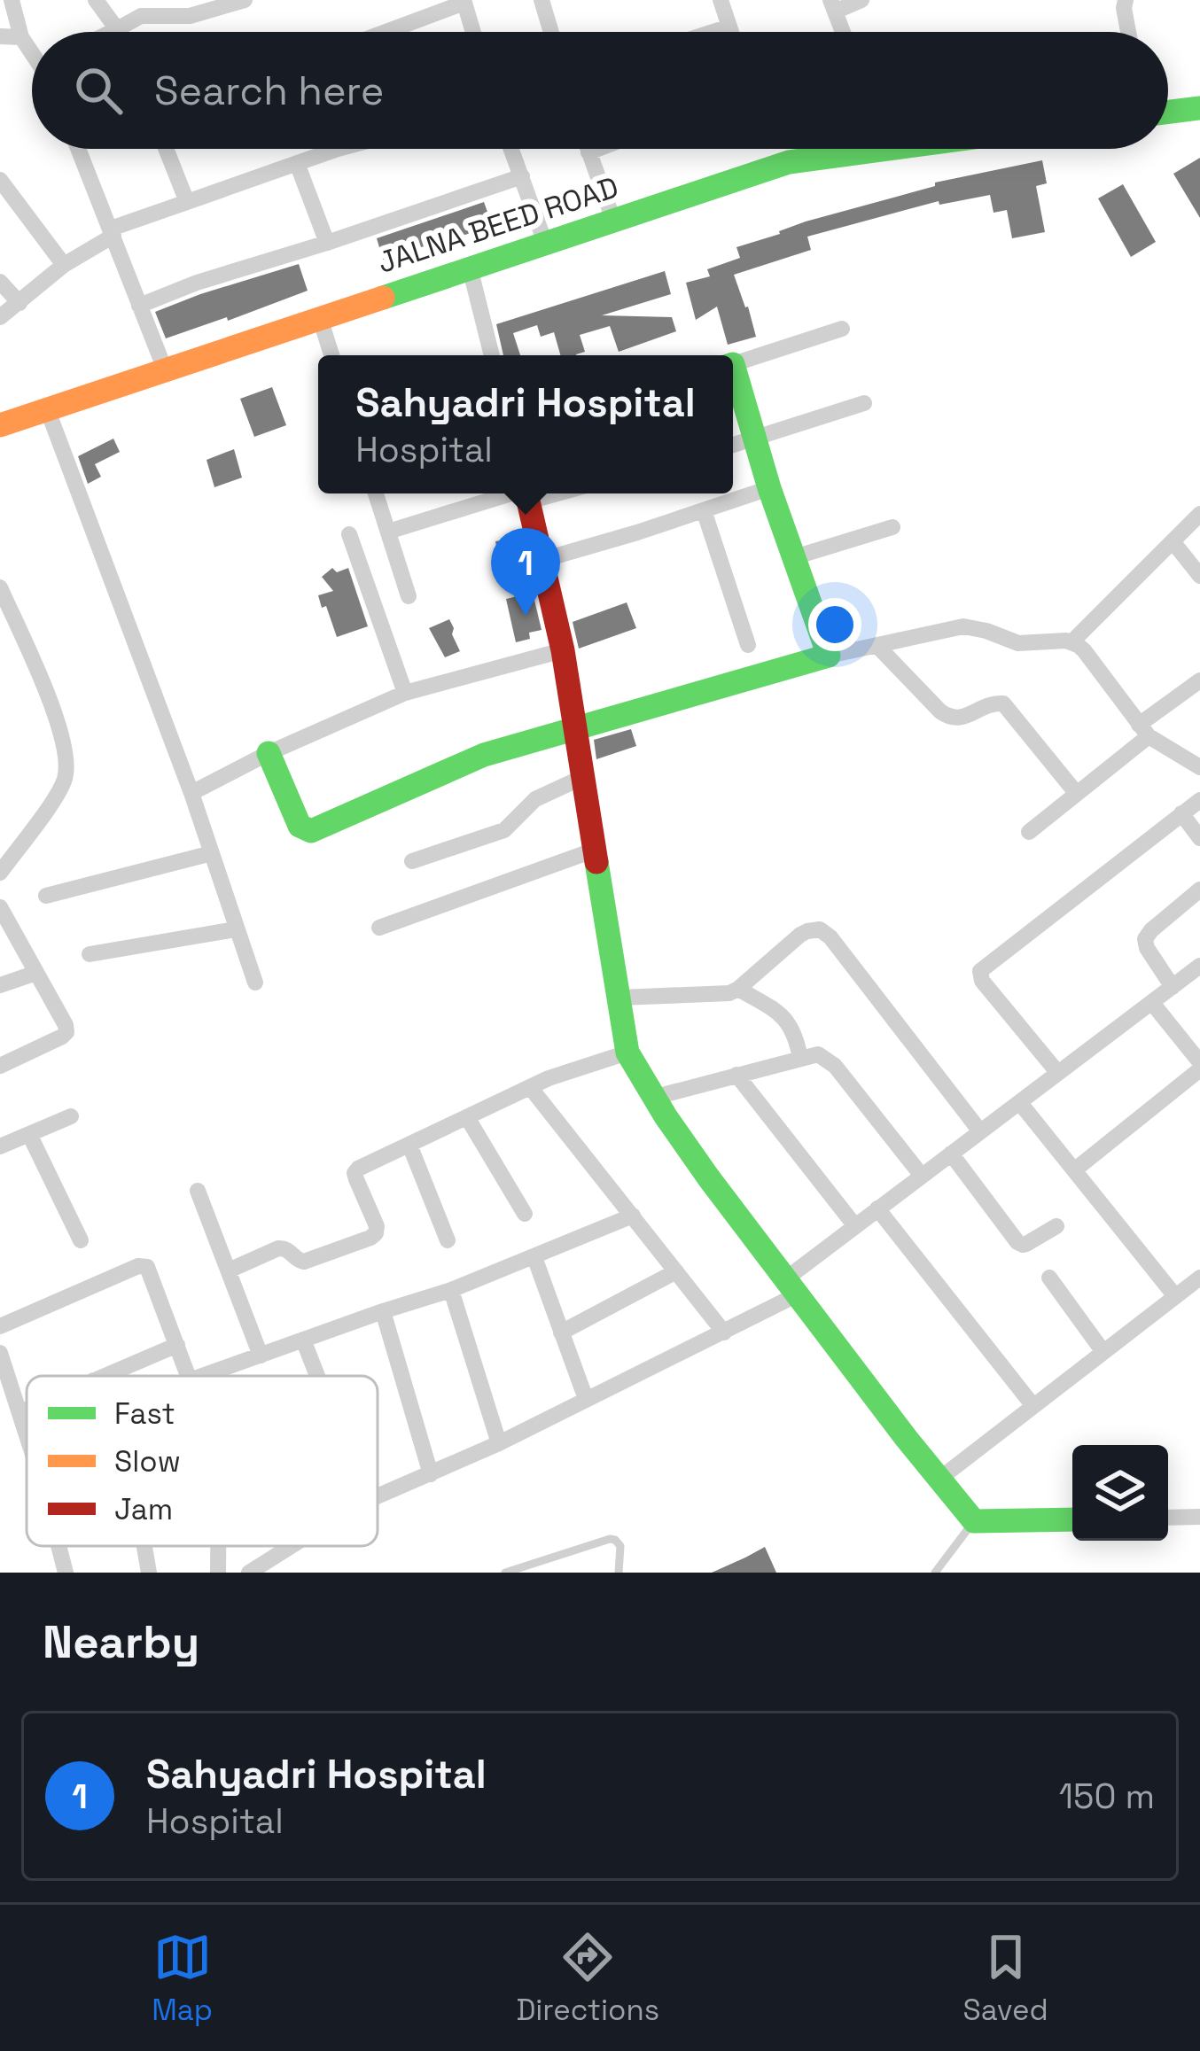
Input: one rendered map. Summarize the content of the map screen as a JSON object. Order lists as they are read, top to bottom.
{
  "streets": {
    "street": ["JALNA BEED ROAD"]
  },
  "legend": ["Fast", "Slow", "Jam"],
  "page": {
    "search": "Search here",
    "popup": ["Sahyadri Hospital", "Hospital"],
    "pins": "1",
    "heading": "Nearby",
    "list": [
      {
        "mark": "1",
        "name": "Sahyadri Hospital",
        "note": "Hospital",
        "value": "150 m"
      }
    ],
    "nav": ["Map", "Directions", "Saved"]
  }
}
